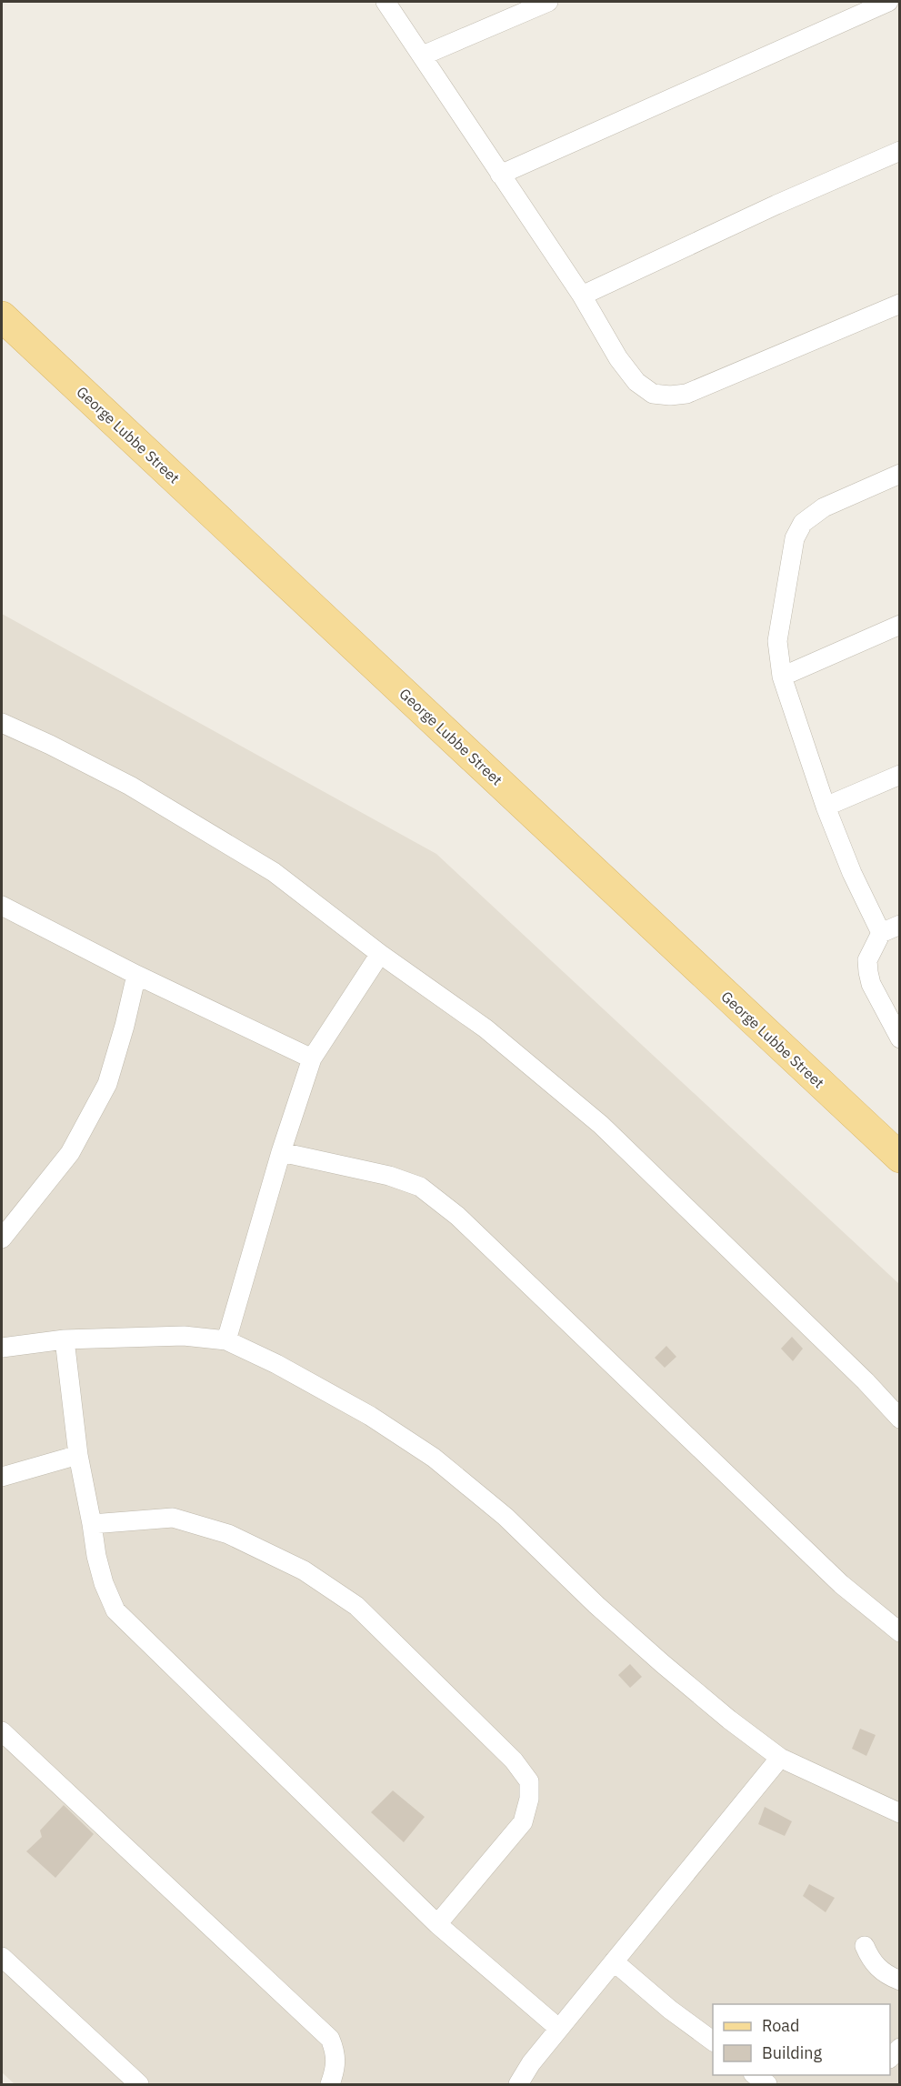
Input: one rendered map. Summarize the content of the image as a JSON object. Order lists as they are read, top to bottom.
{
  "streets": {
    "main road": ["George Lubbe Street"]
  },
  "legend": ["Road", "Building"]
}
